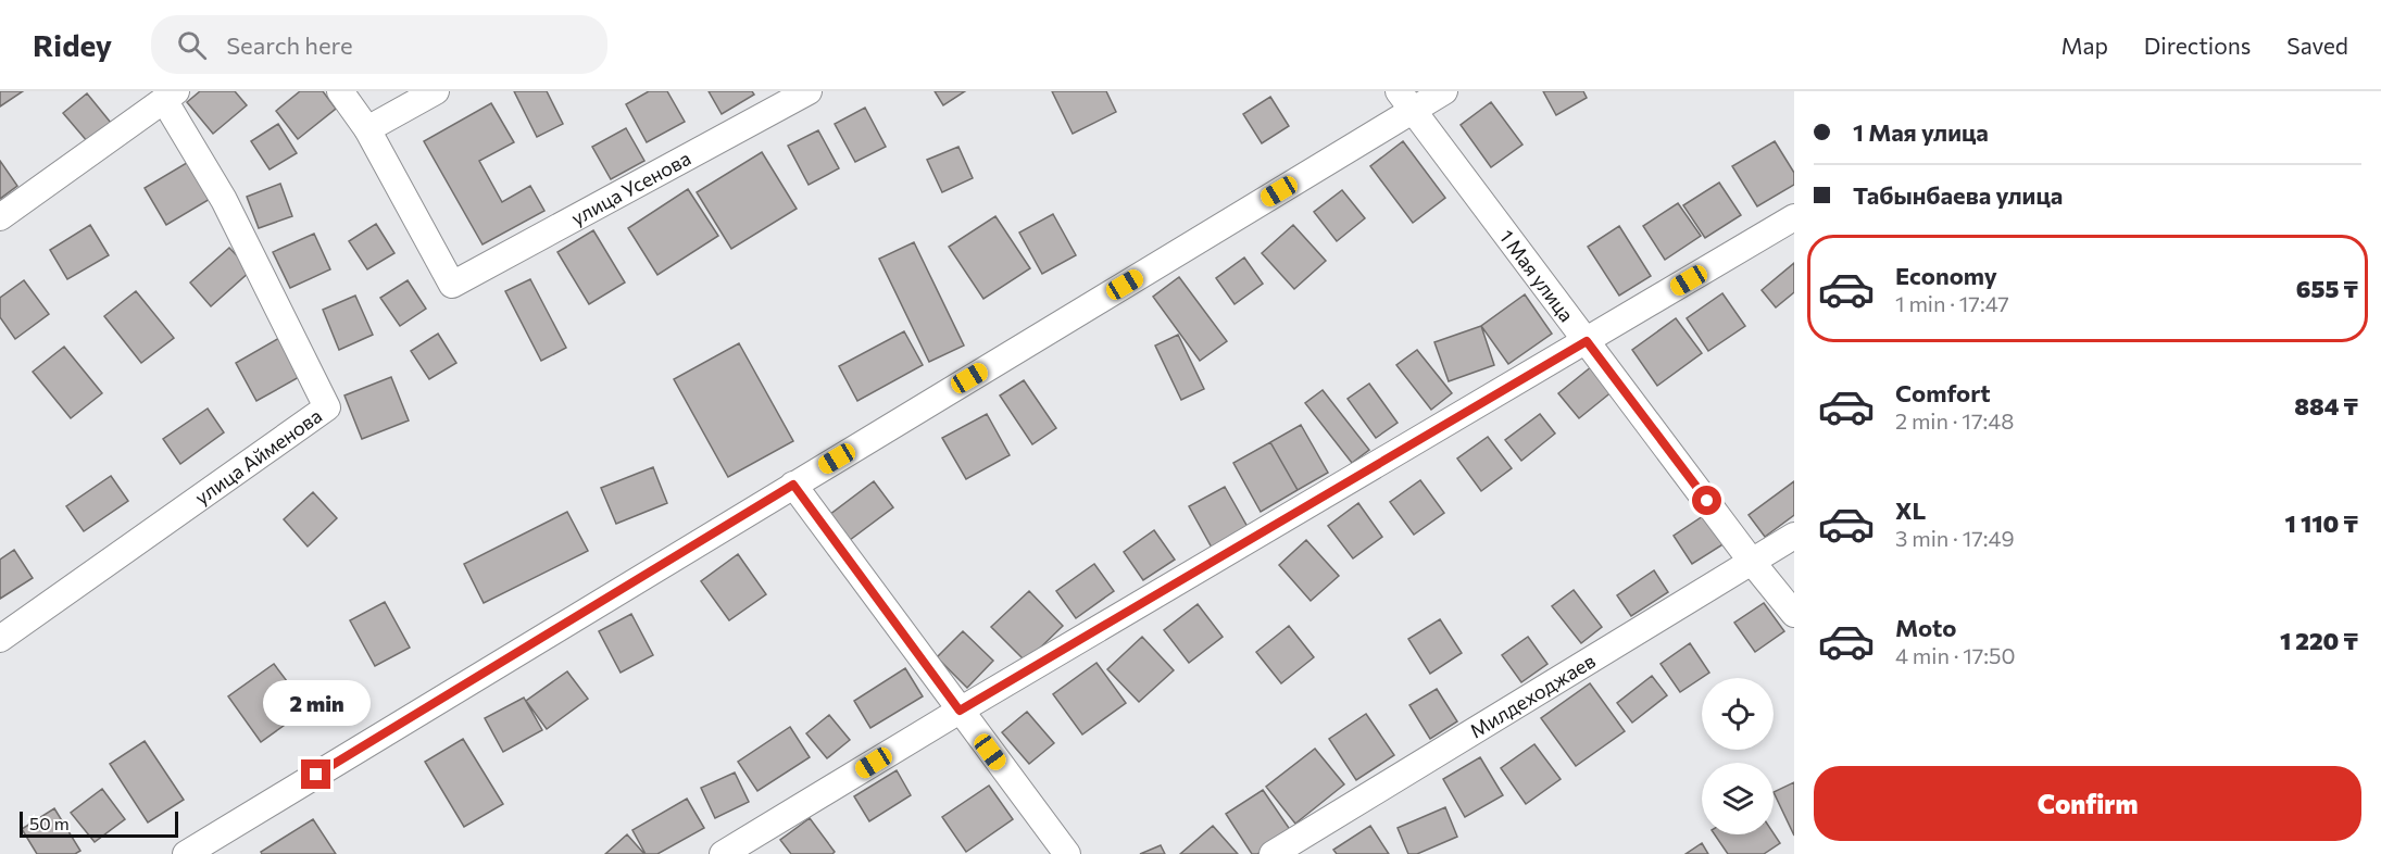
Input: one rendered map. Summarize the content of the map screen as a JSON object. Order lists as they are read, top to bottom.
{
  "streets": {
    "street": [
      "улица Усенова",
      "1 Мая улица",
      "улица Айменова",
      "Милдеходжаев"
    ]
  },
  "crossings": [
    ["1 Мая улица", "Милдеходжаев"]
  ],
  "scale_bar": "50 m",
  "page": {
    "header": "Ridey",
    "search": "Search here",
    "nav": ["Map", "Directions", "Saved"],
    "banner": ["1 Мая улица", "Табынбаева улица"],
    "list": [
      {
        "name": "Economy",
        "note": "1 min · 17:47",
        "value": "655 ₸"
      },
      {
        "name": "Comfort",
        "note": "2 min · 17:48",
        "value": "884 ₸"
      },
      {
        "name": "XL",
        "note": "3 min · 17:49",
        "value": "1 110 ₸"
      },
      {
        "name": "Moto",
        "note": "4 min · 17:50",
        "value": "1 220 ₸"
      }
    ],
    "bubble": "2 min",
    "buttons": "Confirm",
    "scale": "50 m"
  }
}
